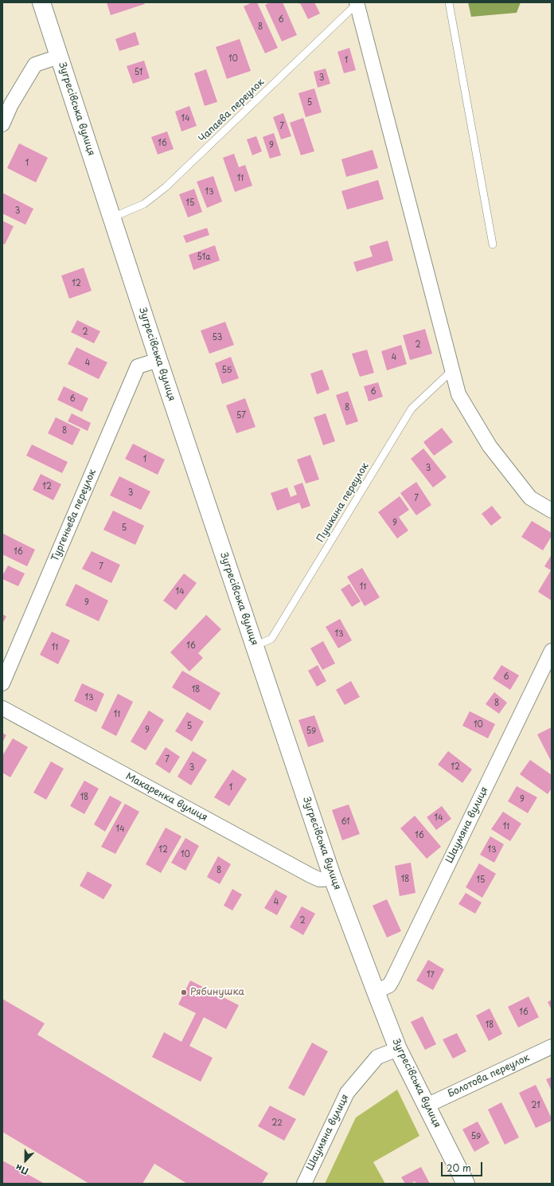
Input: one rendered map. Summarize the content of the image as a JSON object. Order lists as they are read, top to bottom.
{
  "streets": {
    "street": [
      "Зугресівська вулиця",
      "Тургеньева переулок",
      "Макаренка вулиця",
      "Шаумяна вулиця",
      "Болотова переулок"
    ],
    "lane": ["Чапаева переулок", "Пушкина переулок"]
  },
  "crossings": [
    ["Зугресівська вулиця", "Чапаева переулок"],
    ["Зугресівська вулиця", "Пушкина переулок"],
    ["Зугресівська вулиця", "Тургеньева переулок"],
    ["Зугресівська вулиця", "Макаренка вулиця"],
    ["Зугресівська вулиця", "Шаумяна вулиця"],
    ["Зугресівська вулиця", "Болотова переулок"]
  ],
  "places": ["Рябинушка"],
  "house_numbers": [
    "6",
    "8",
    "10",
    "1",
    "51",
    "3",
    "5",
    "14",
    "7",
    "16",
    "9",
    "1",
    "11",
    "13",
    "15",
    "3",
    "51а",
    "12",
    "2",
    "53",
    "2",
    "4",
    "4",
    "55",
    "6",
    "6",
    "8",
    "57",
    "8",
    "1",
    "3",
    "12",
    "3",
    "7",
    "9",
    "5",
    "16",
    "7",
    "11",
    "14",
    "9",
    "13",
    "16",
    "11",
    "6",
    "18",
    "13",
    "8",
    "11",
    "10",
    "5",
    "9",
    "59",
    "7",
    "12",
    "3",
    "1",
    "18",
    "9",
    "14",
    "61",
    "11",
    "14",
    "16",
    "12",
    "13",
    "10",
    "8",
    "18",
    "15",
    "4",
    "2",
    "17",
    "16",
    "18",
    "21",
    "22",
    "59"
  ],
  "scale_bar": "20 m",
  "north": "bottom"
}
